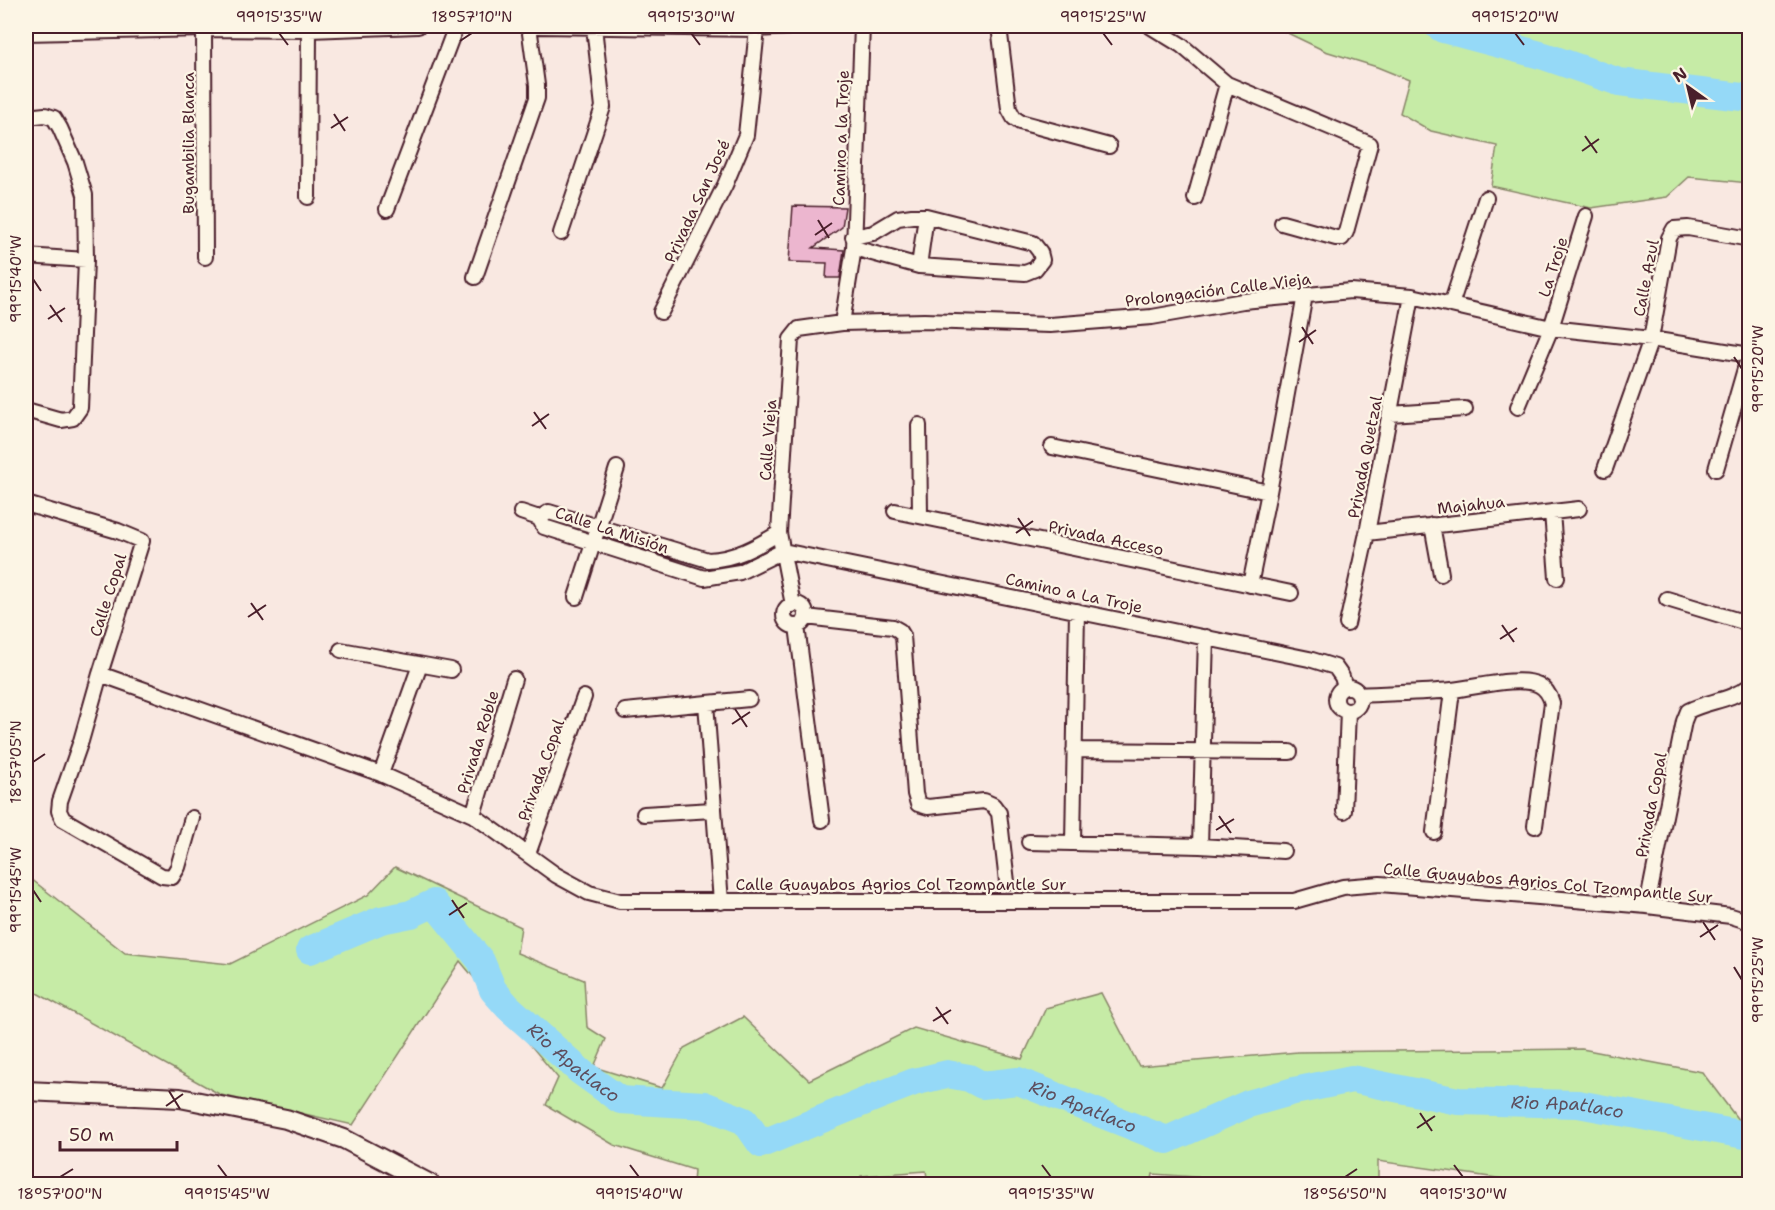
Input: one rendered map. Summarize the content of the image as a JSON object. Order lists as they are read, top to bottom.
{
  "streets": {
    "street": [
      "Camino a la Troje",
      "Bugambilia Blanca",
      "Privada San José",
      "La Troje",
      "Calle Azul",
      "Prolongación Calle Vieja",
      "Calle Vieja",
      "Privada Quetzal",
      "Majahua",
      "Calle La Misión",
      "Privada Acceso",
      "Camino a La Troje",
      "Calle Copal",
      "Privada Roble",
      "Privada Copal",
      "Calle Guayabos Agrios Col Tzompantle Sur"
    ]
  },
  "crossings": [
    ["Camino a la Troje", "Prolongación Calle Vieja"],
    ["La Troje", "Prolongación Calle Vieja"],
    ["Calle Azul", "Prolongación Calle Vieja"],
    ["Prolongación Calle Vieja", "Calle Vieja"],
    ["Prolongación Calle Vieja", "Privada Quetzal"],
    ["Calle Vieja", "Calle La Misión"],
    ["Calle Vieja", "Camino a La Troje"],
    ["Privada Quetzal", "Majahua"],
    ["Calle La Misión", "Camino a La Troje"],
    ["Calle Copal", "Calle Guayabos Agrios Col Tzompantle Sur"],
    ["Privada Roble", "Calle Guayabos Agrios Col Tzompantle Sur"],
    ["Privada Copal", "Calle Guayabos Agrios Col Tzompantle Sur"]
  ],
  "water": ["Rio Apatlaco"],
  "scale_bar": "50 m",
  "north": "top left",
  "coordinates": [
    "99°15'35\"W",
    "18°57'10\"N",
    "99°15'30\"W",
    "99°15'25\"W",
    "99°15'20\"W",
    "99°15'40\"W",
    "18°57'05\"N",
    "99°15'45\"W",
    "18°57'00\"N",
    "18°56'50\"N"
  ]
}
